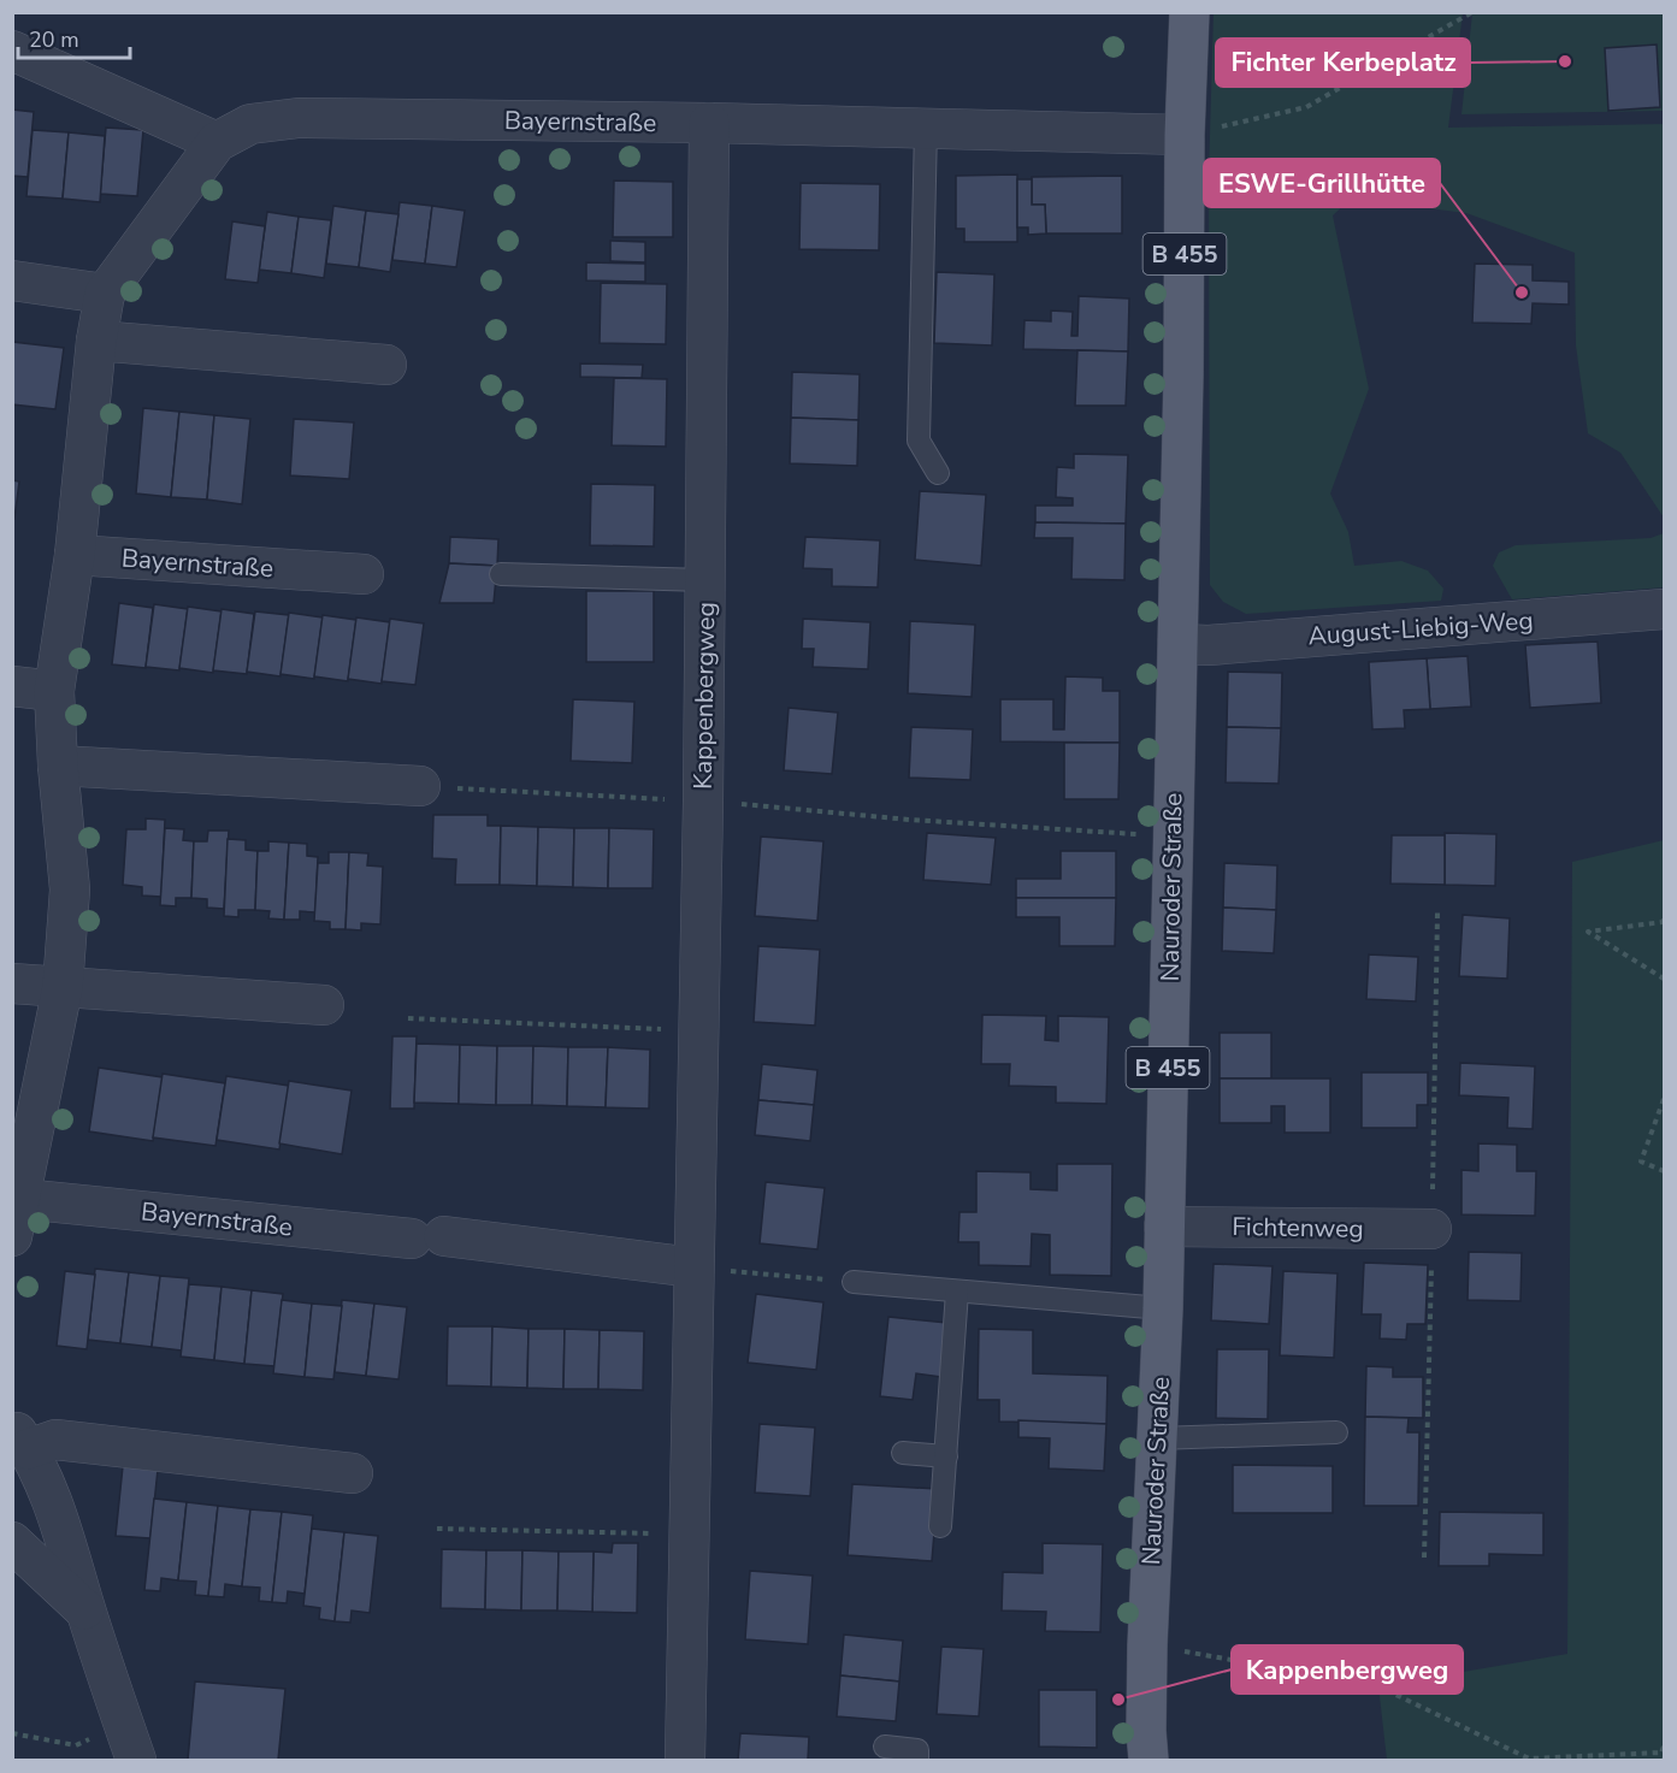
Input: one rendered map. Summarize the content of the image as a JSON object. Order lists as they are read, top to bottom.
{
  "streets": {
    "main road": ["B 455", "Nauroder Straße"],
    "street": [
      "Bayernstraße",
      "August-Liebig-Weg",
      "Kappenbergweg",
      "Fichtenweg"
    ]
  },
  "crossings": [
    ["Bayernstraße", "Kappenbergweg"],
    ["Bayernstraße", "Nauroder Straße"],
    ["August-Liebig-Weg", "Nauroder Straße"],
    ["Nauroder Straße", "Fichtenweg"]
  ],
  "places": ["Fichter Kerbeplatz", "ESWE-Grillhütte", "Kappenbergweg"],
  "scale_bar": "20 m"
}
